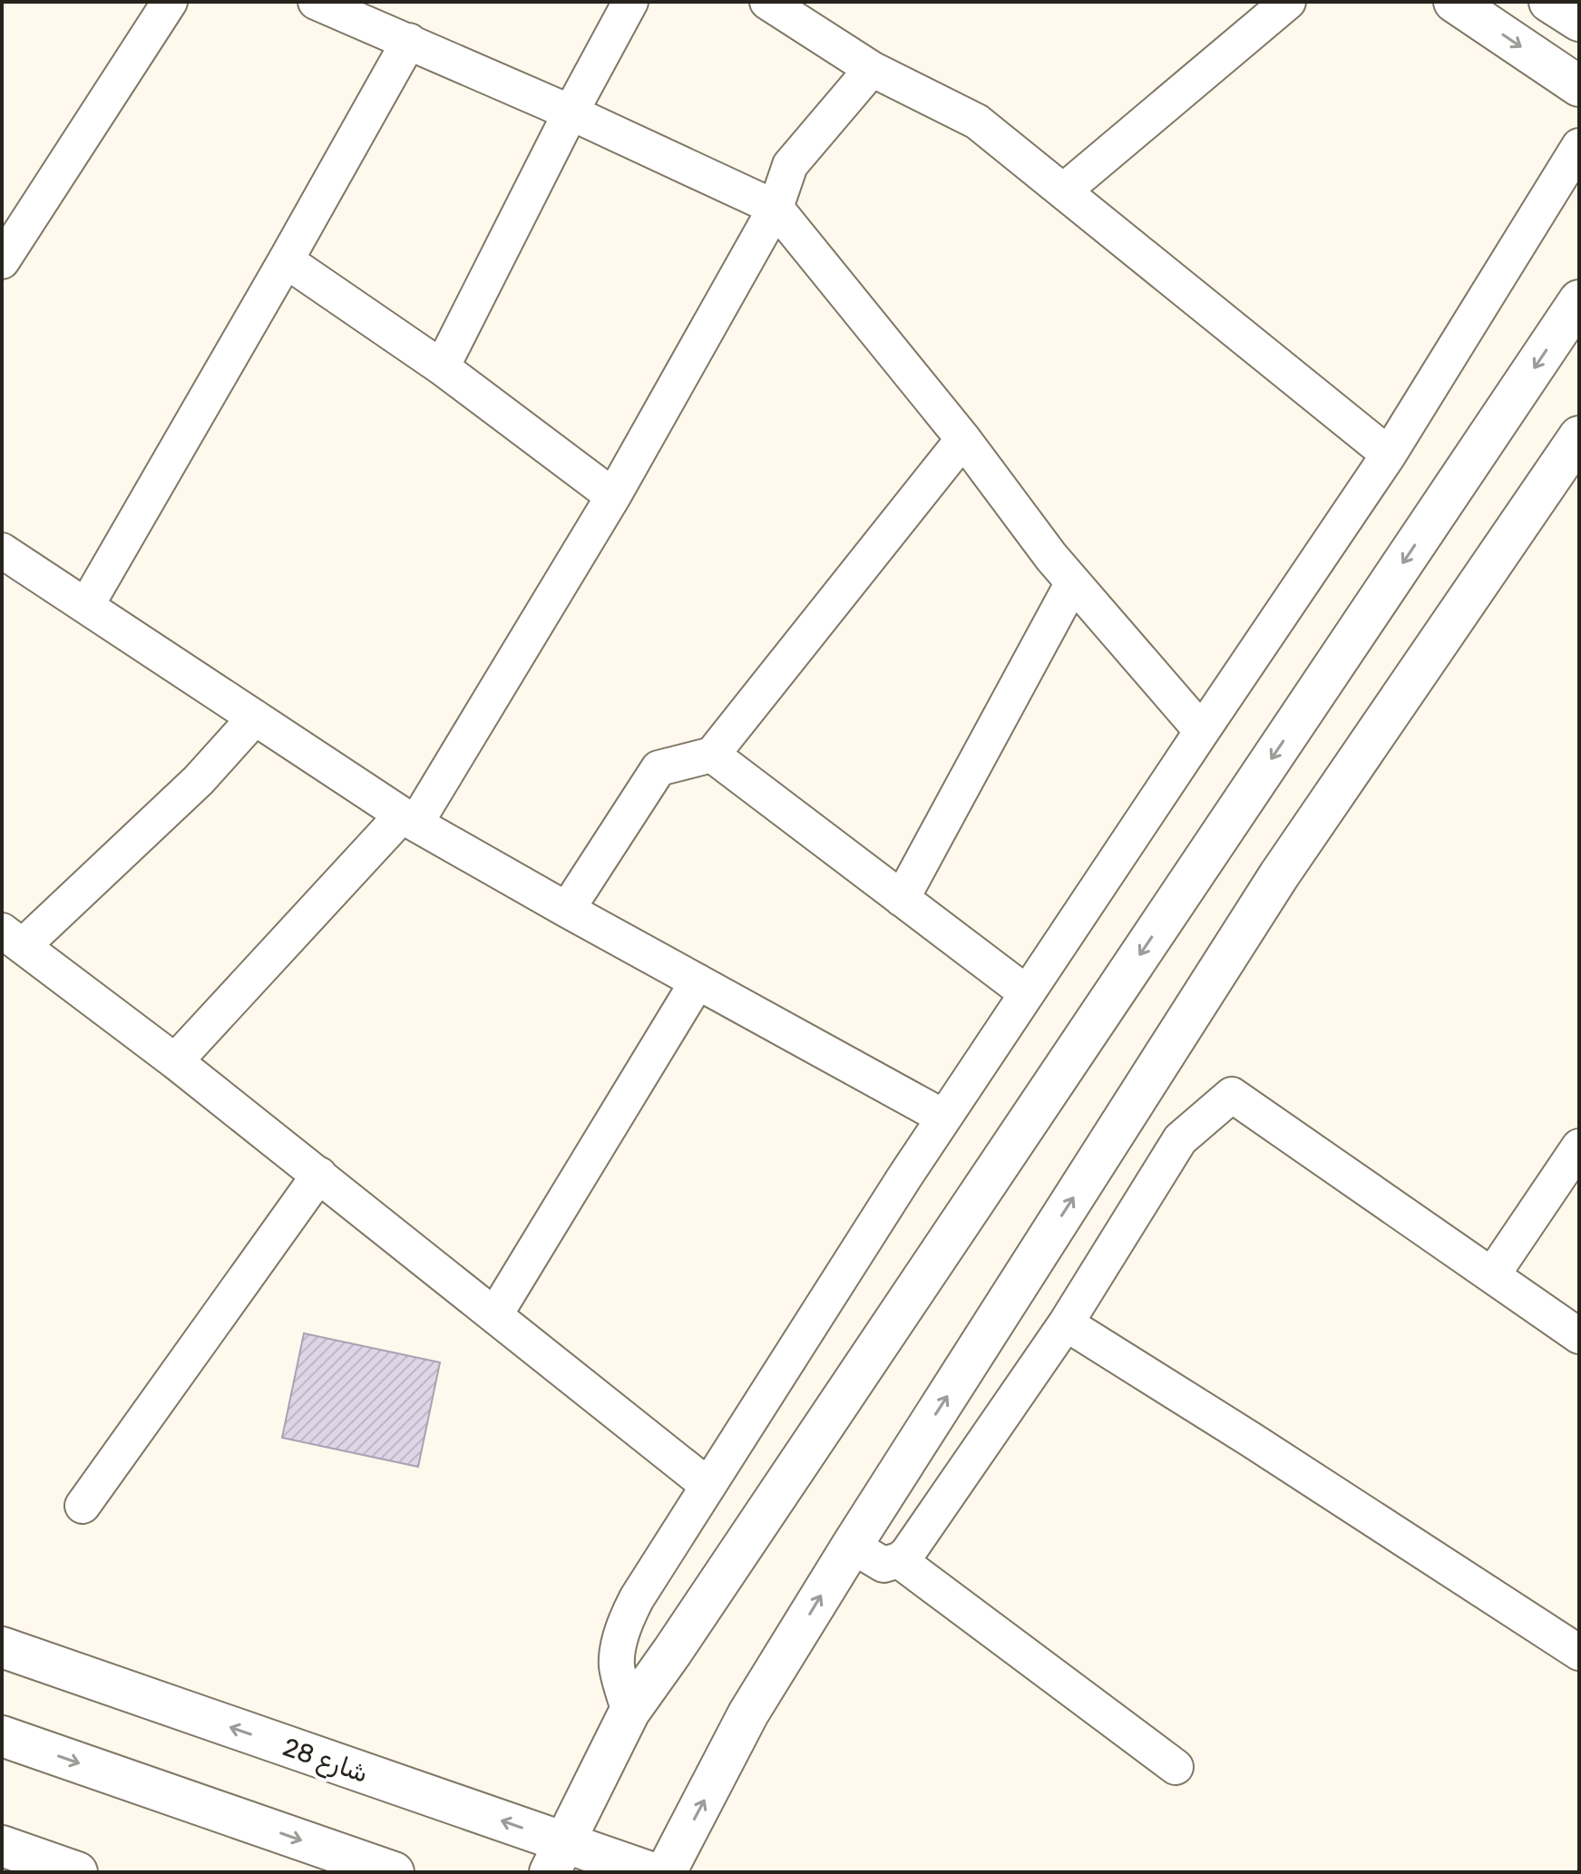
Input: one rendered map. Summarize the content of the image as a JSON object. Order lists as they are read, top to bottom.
{
  "streets": {
    "main road": ["شارع 28"]
  }
}
